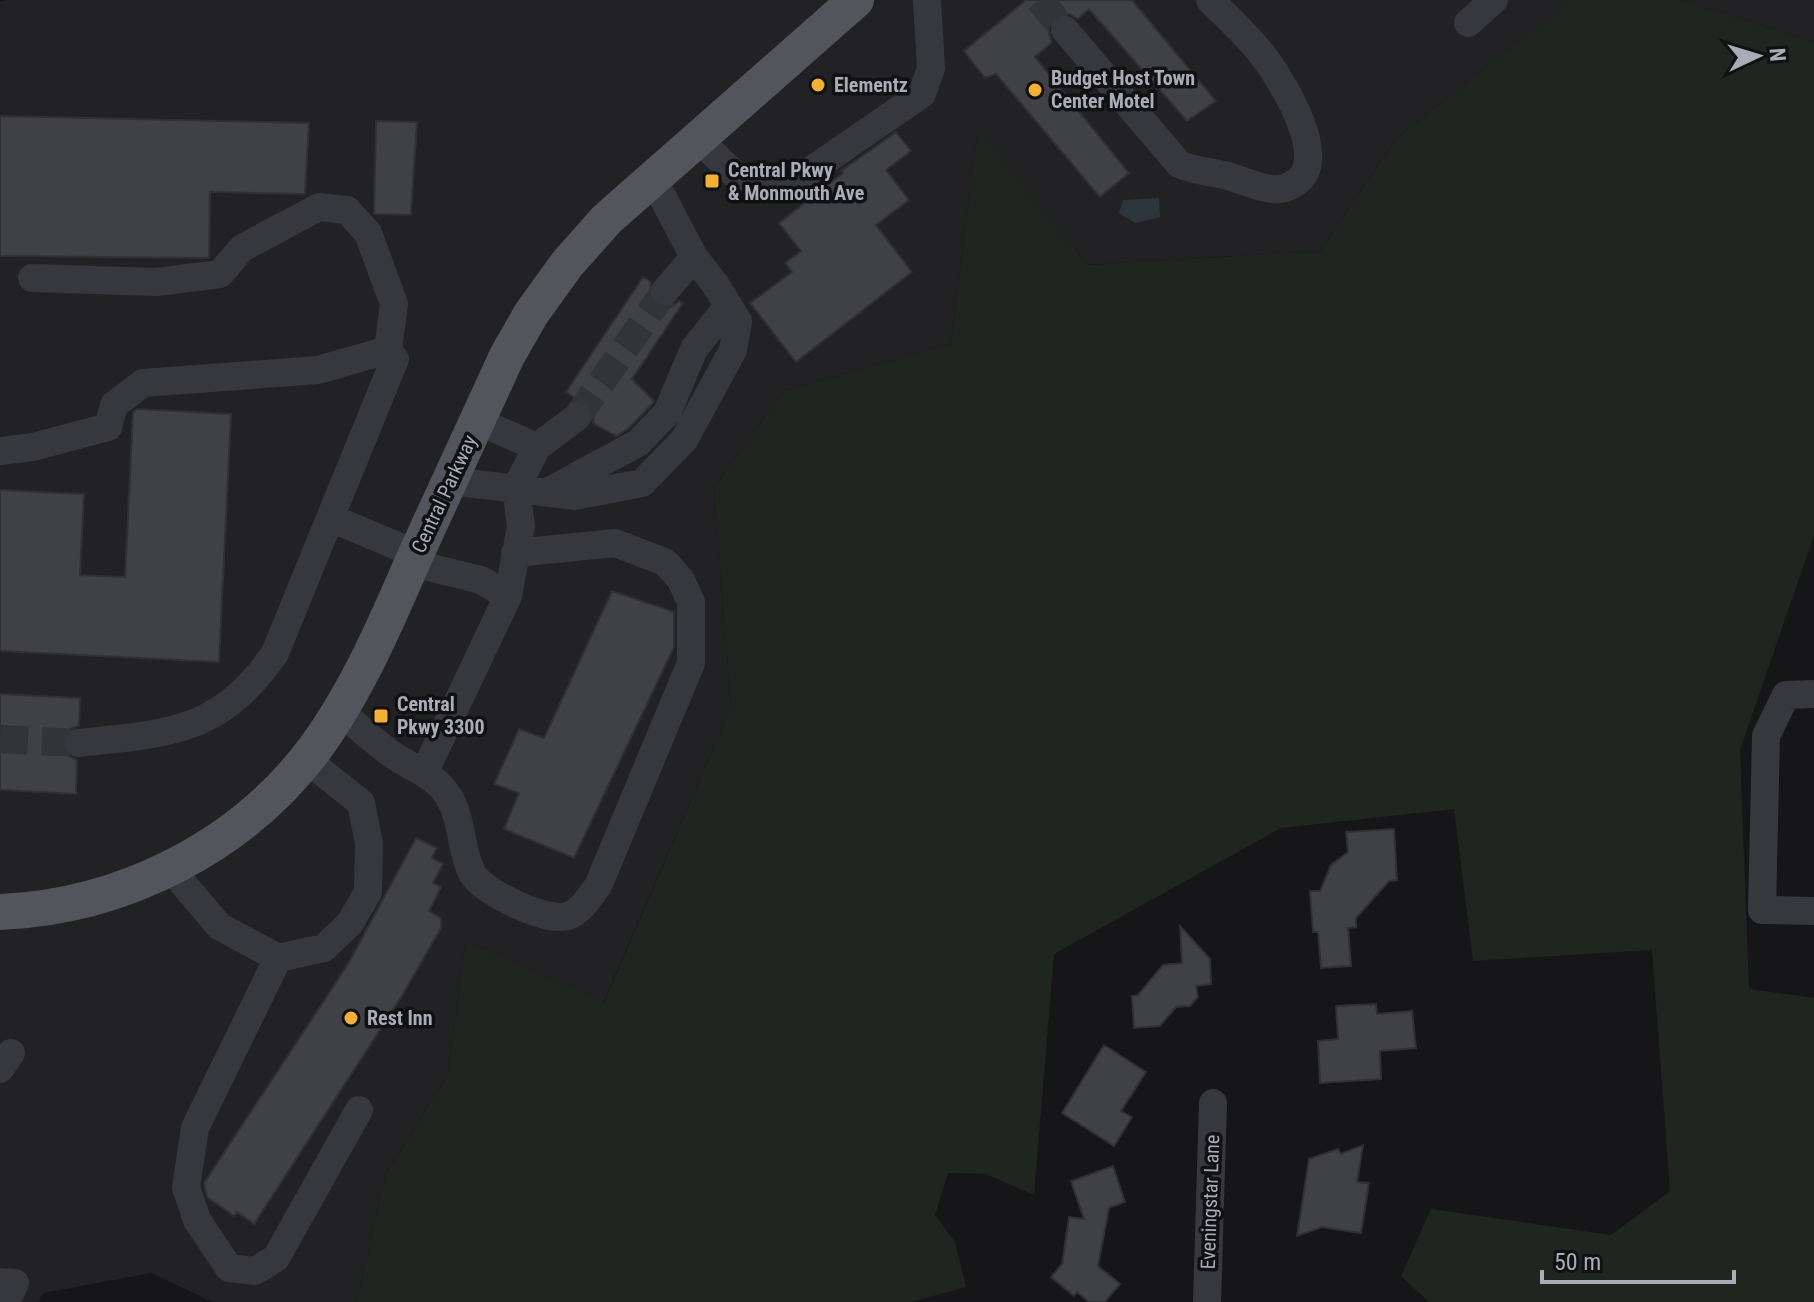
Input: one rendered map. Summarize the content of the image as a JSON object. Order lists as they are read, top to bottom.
{
  "streets": {
    "main road": ["Central Parkway"],
    "street": ["Eveningstar Lane"]
  },
  "places": {
    "other": ["Elementz", "Budget Host Town Center Motel", "Rest Inn"],
    "transit": ["Central Pkwy & Monmouth Ave", "Central Pkwy 3300"]
  },
  "scale_bar": "50 m",
  "north": "right"
}
